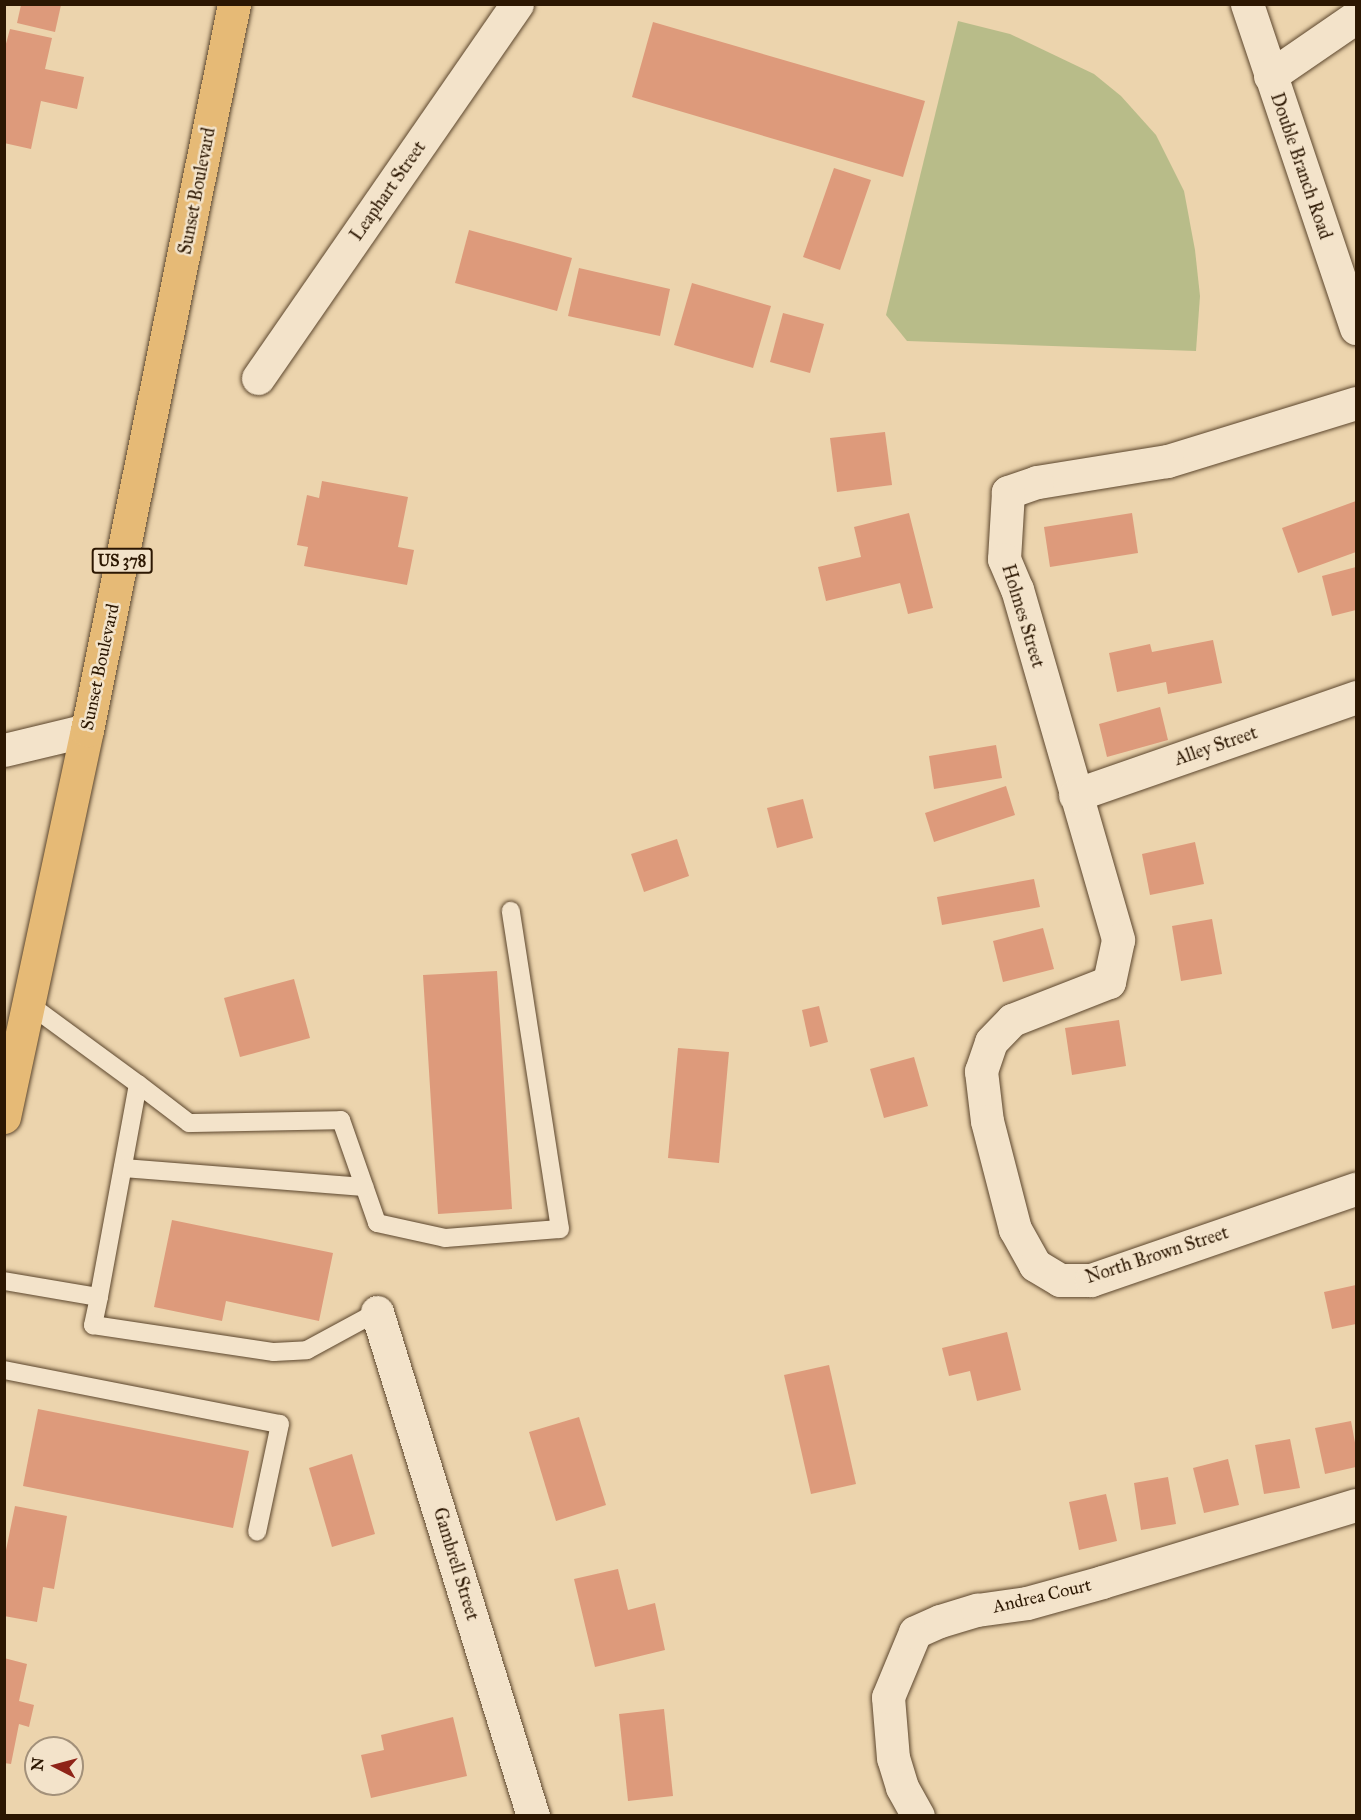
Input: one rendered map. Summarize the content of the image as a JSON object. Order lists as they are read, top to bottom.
{
  "streets": {
    "main road": ["Sunset Boulevard", "US 378"],
    "street": [
      "Double Branch Road",
      "Leaphart Street",
      "Holmes Street",
      "Alley Street",
      "North Brown Street",
      "Gambrell Street",
      "Andrea Court"
    ]
  },
  "crossings": [
    ["Holmes Street", "Alley Street"],
    ["Holmes Street", "North Brown Street"]
  ],
  "north": "left"
}
